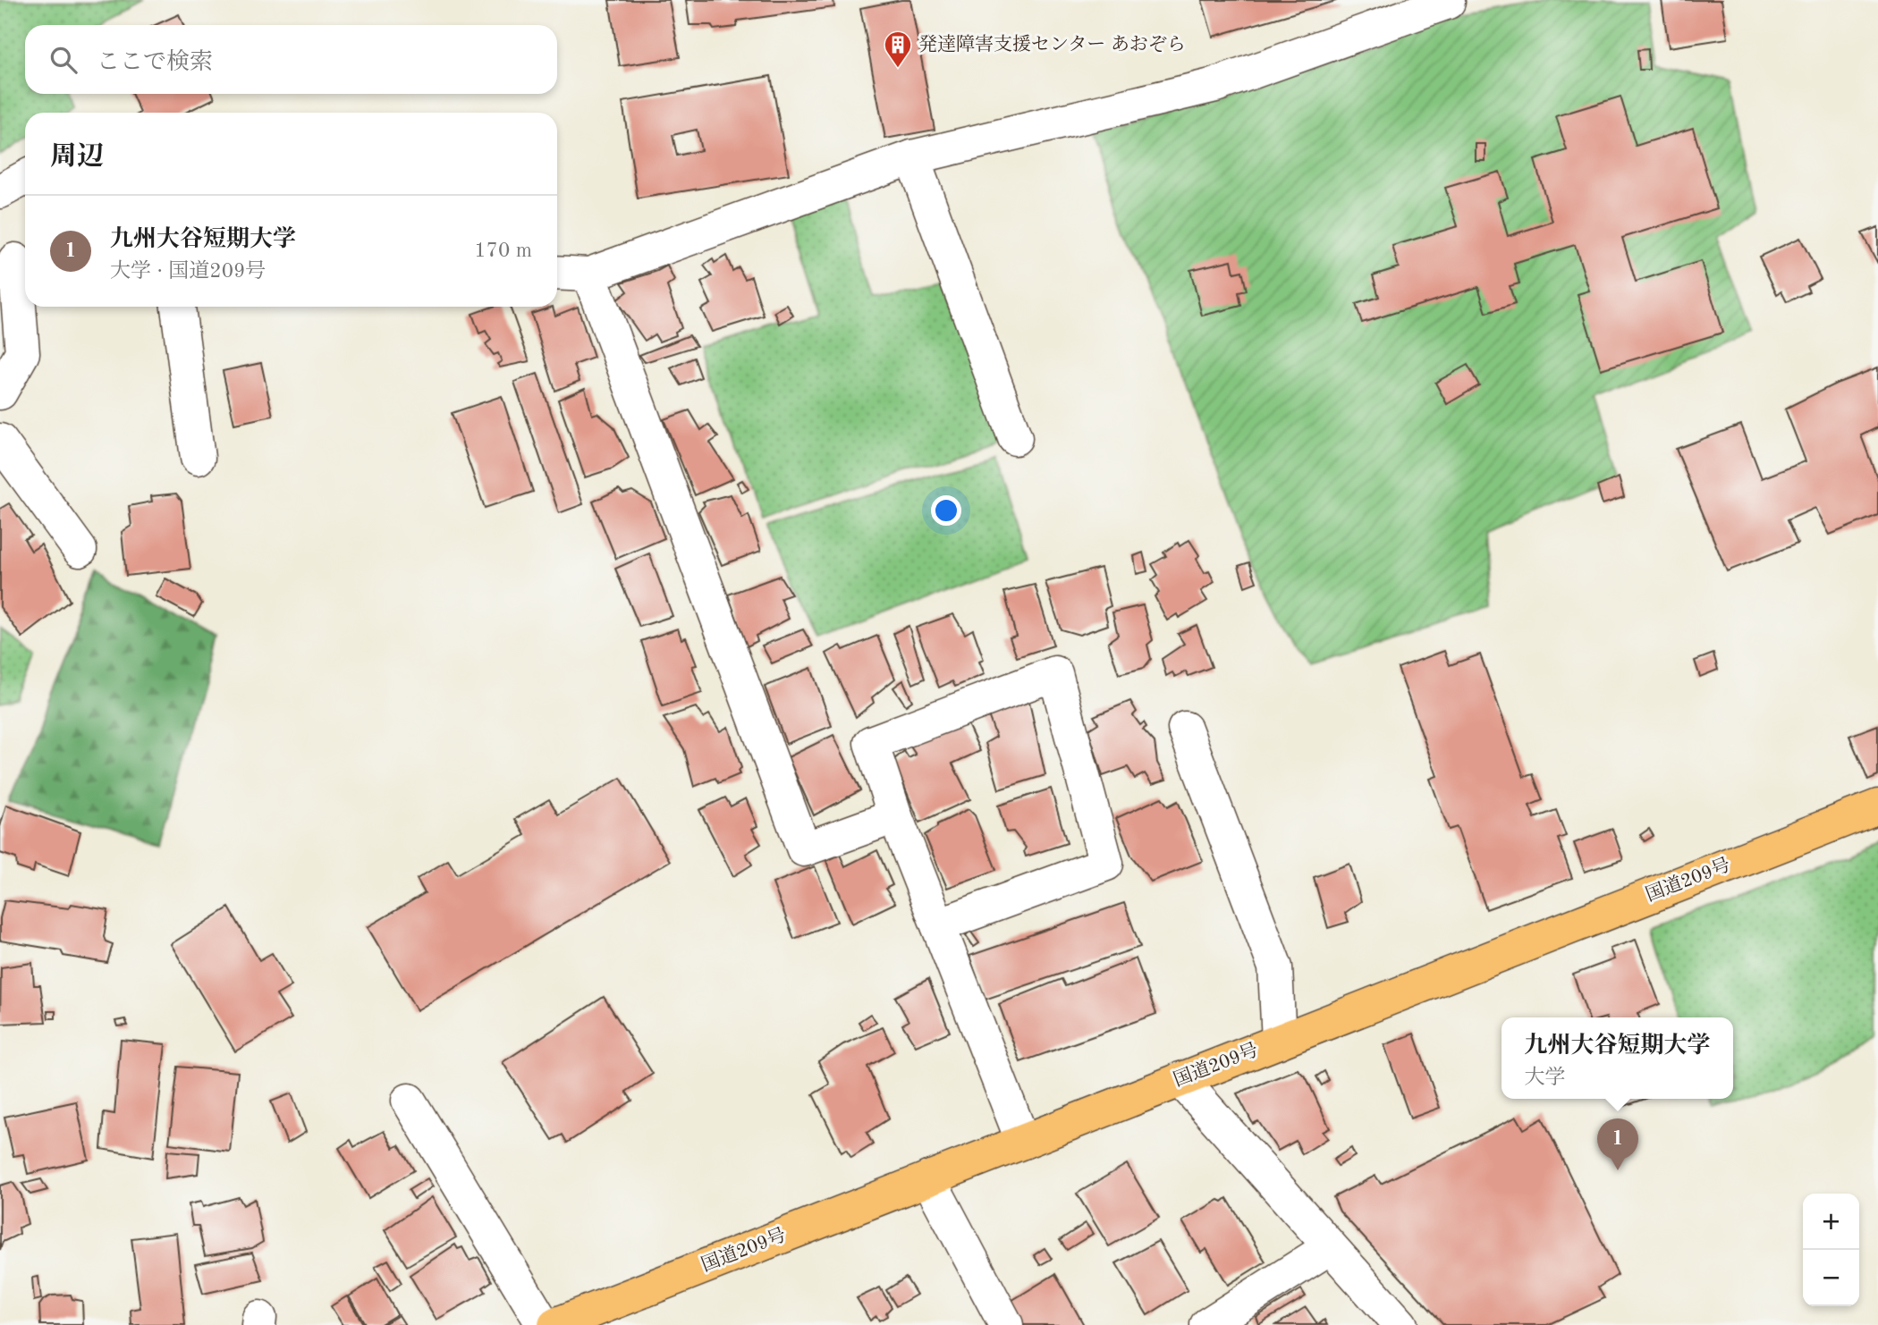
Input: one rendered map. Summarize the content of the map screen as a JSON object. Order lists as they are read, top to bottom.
{
  "streets": {
    "highway": ["国道209号"]
  },
  "places": {
    "building": ["発達障害支援センター あおぞら"]
  },
  "page": {
    "search": "ここで検索",
    "heading": "周辺",
    "list": [
      {
        "mark": "1",
        "name": "九州大谷短期大学",
        "note": "大学 · 国道209号",
        "value": "170 m"
      }
    ],
    "popup": ["九州大谷短期大学", "大学"],
    "pins": "1",
    "map_buttons": ["+", "−"]
  }
}
